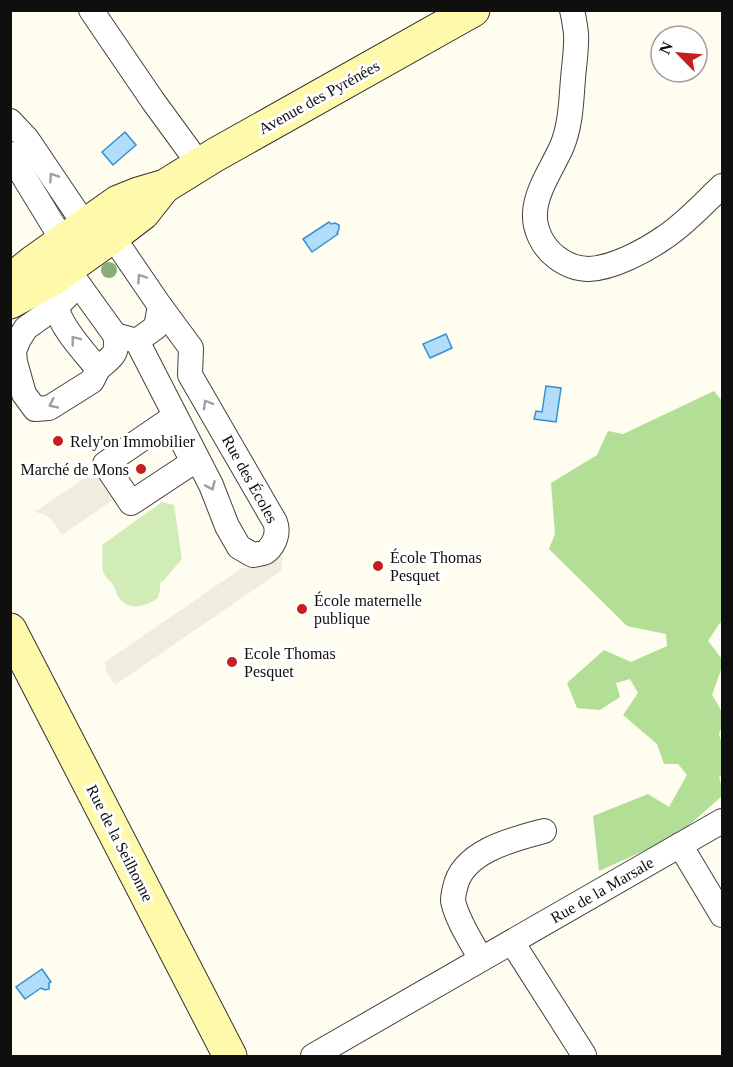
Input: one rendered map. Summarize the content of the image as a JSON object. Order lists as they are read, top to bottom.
{
  "streets": {
    "street": [
      "Avenue des Pyrénées",
      "Rue des Écoles",
      "Rue de la Seilhonne",
      "Rue de la Marsale"
    ]
  },
  "places": [
    "Rely'on Immobilier",
    "Marché de Mons",
    "École Thomas Pesquet",
    "École maternelle publique",
    "Ecole Thomas Pesquet"
  ],
  "north": "top left"
}
